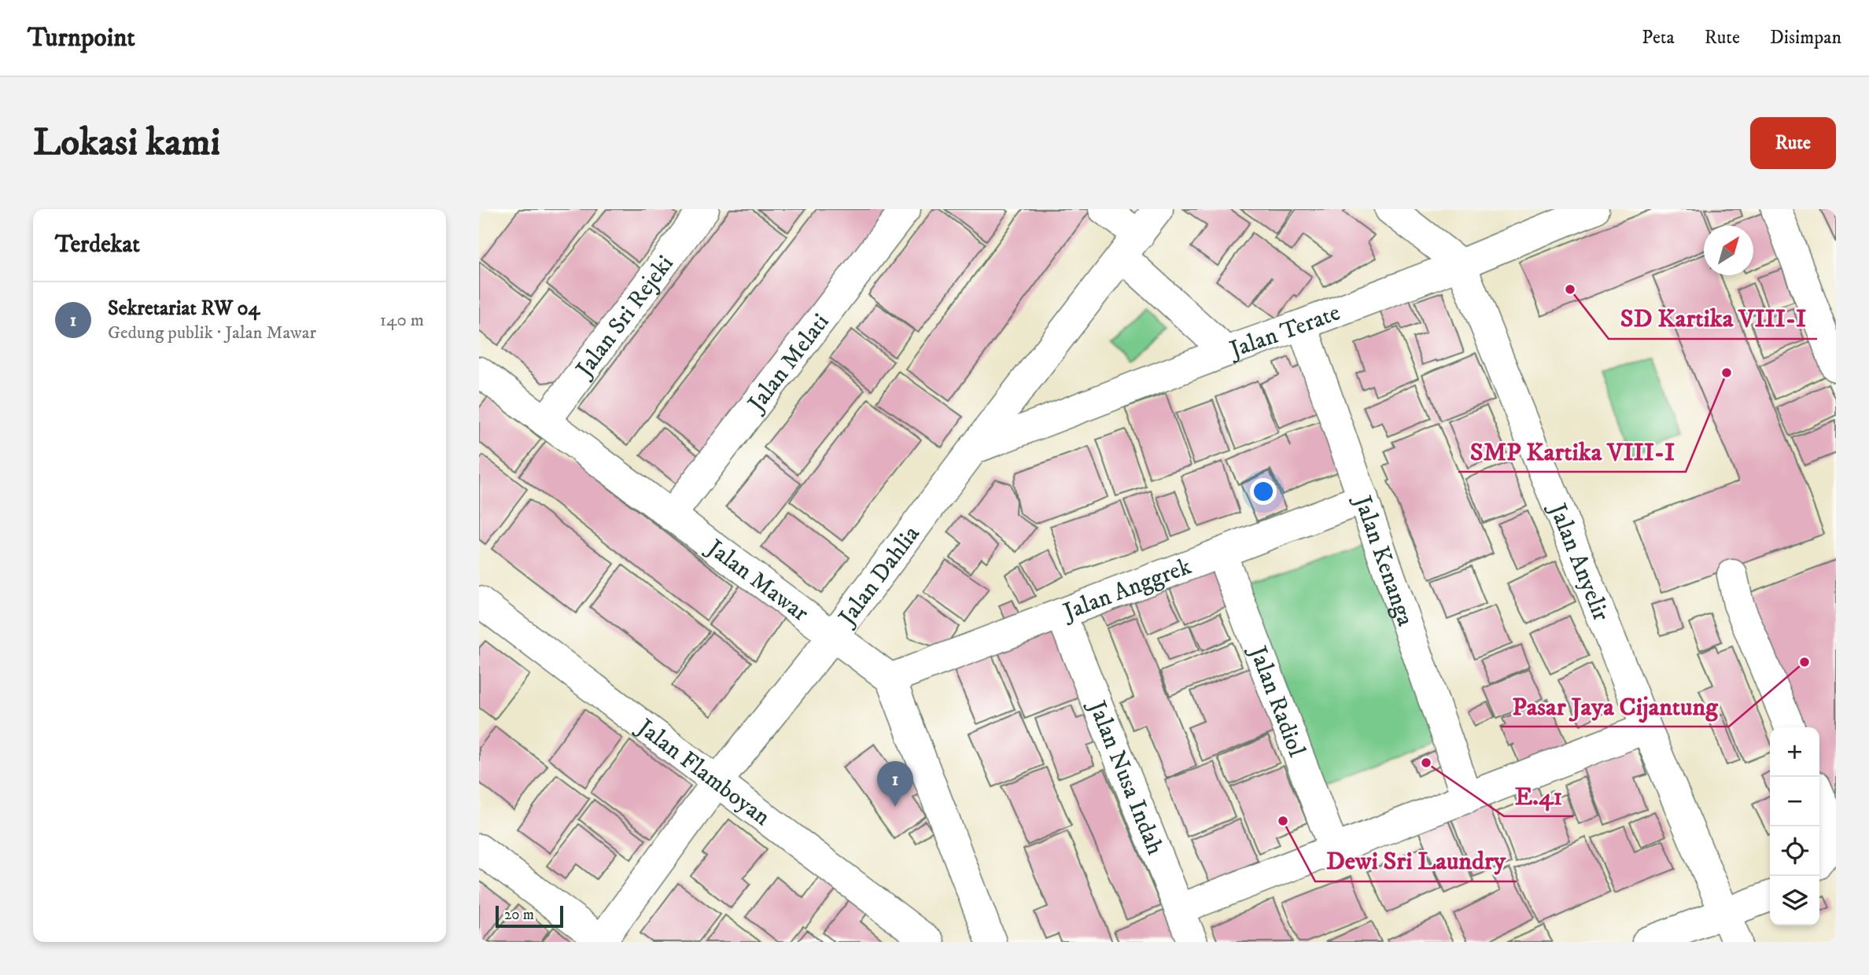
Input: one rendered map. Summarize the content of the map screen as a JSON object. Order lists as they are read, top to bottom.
{
  "streets": {
    "street": [
      "Jalan Sri Rejeki",
      "Jalan Terate",
      "Jalan Melati",
      "Jalan Kenanga",
      "Jalan Anyelir",
      "Jalan Dahlia",
      "Jalan Mawar",
      "Jalan Anggrek",
      "Jalan Radiol",
      "Jalan Flamboyan",
      "Jalan Nusa Indah"
    ]
  },
  "crossings": [
    ["Jalan Sri Rejeki", "Jalan Mawar"],
    ["Jalan Terate", "Jalan Kenanga"],
    ["Jalan Terate", "Jalan Anyelir"],
    ["Jalan Terate", "Jalan Dahlia"],
    ["Jalan Melati", "Jalan Mawar"],
    ["Jalan Kenanga", "Jalan Anggrek"],
    ["Jalan Dahlia", "Jalan Mawar"],
    ["Jalan Dahlia", "Jalan Flamboyan"],
    ["Jalan Mawar", "Jalan Anggrek"],
    ["Jalan Anggrek", "Jalan Radiol"],
    ["Jalan Anggrek", "Jalan Nusa Indah"]
  ],
  "places": [
    "SD Kartika VIII-I",
    "SMP Kartika VIII-I",
    "Pasar Jaya Cijantung",
    "E.41",
    "Dewi Sri Laundry"
  ],
  "scale_bar": "20 m",
  "north": "top right",
  "page": {
    "header": "Turnpoint",
    "nav": ["Peta", "Rute", "Disimpan"],
    "buttons": "Rute",
    "title": "Lokasi kami",
    "heading": "Terdekat",
    "list": [
      {
        "mark": "1",
        "name": "Sekretariat RW 04",
        "note": "Gedung publik · Jalan Mawar",
        "value": "140 m"
      }
    ],
    "map_buttons": ["+", "−"],
    "pins": "1",
    "scale": "20 m"
  }
}
